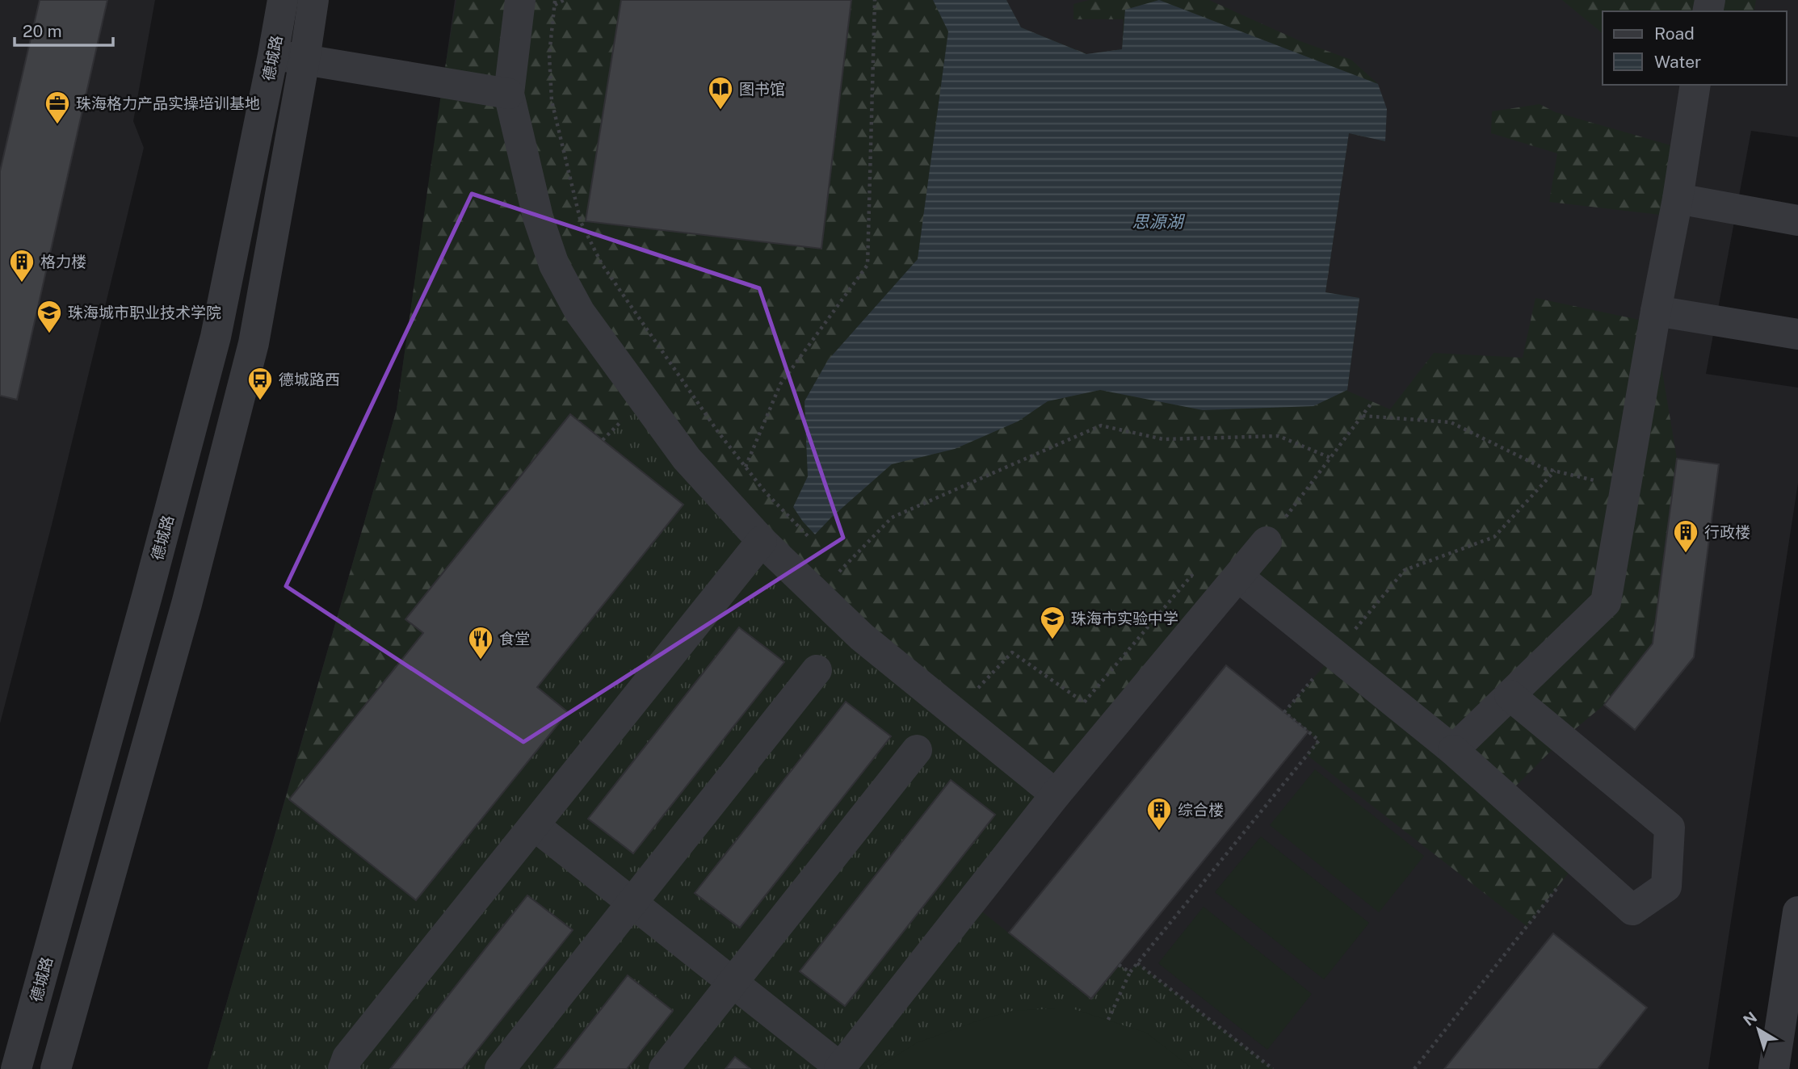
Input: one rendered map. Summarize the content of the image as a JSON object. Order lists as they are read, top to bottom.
{
  "streets": {
    "street": ["德城路"]
  },
  "water": ["思源湖"],
  "places": {
    "library": ["图书馆"],
    "office": ["珠海格力产品实操培训基地"],
    "building": ["格力楼", "行政楼", "综合楼"],
    "school or university": ["珠海城市职业技术学院", "珠海市实验中学"],
    "bus stop": ["德城路西"],
    "restaurant": ["食堂"]
  },
  "legend": ["Road", "Water"],
  "scale_bar": "20 m",
  "north": "top left"
}
